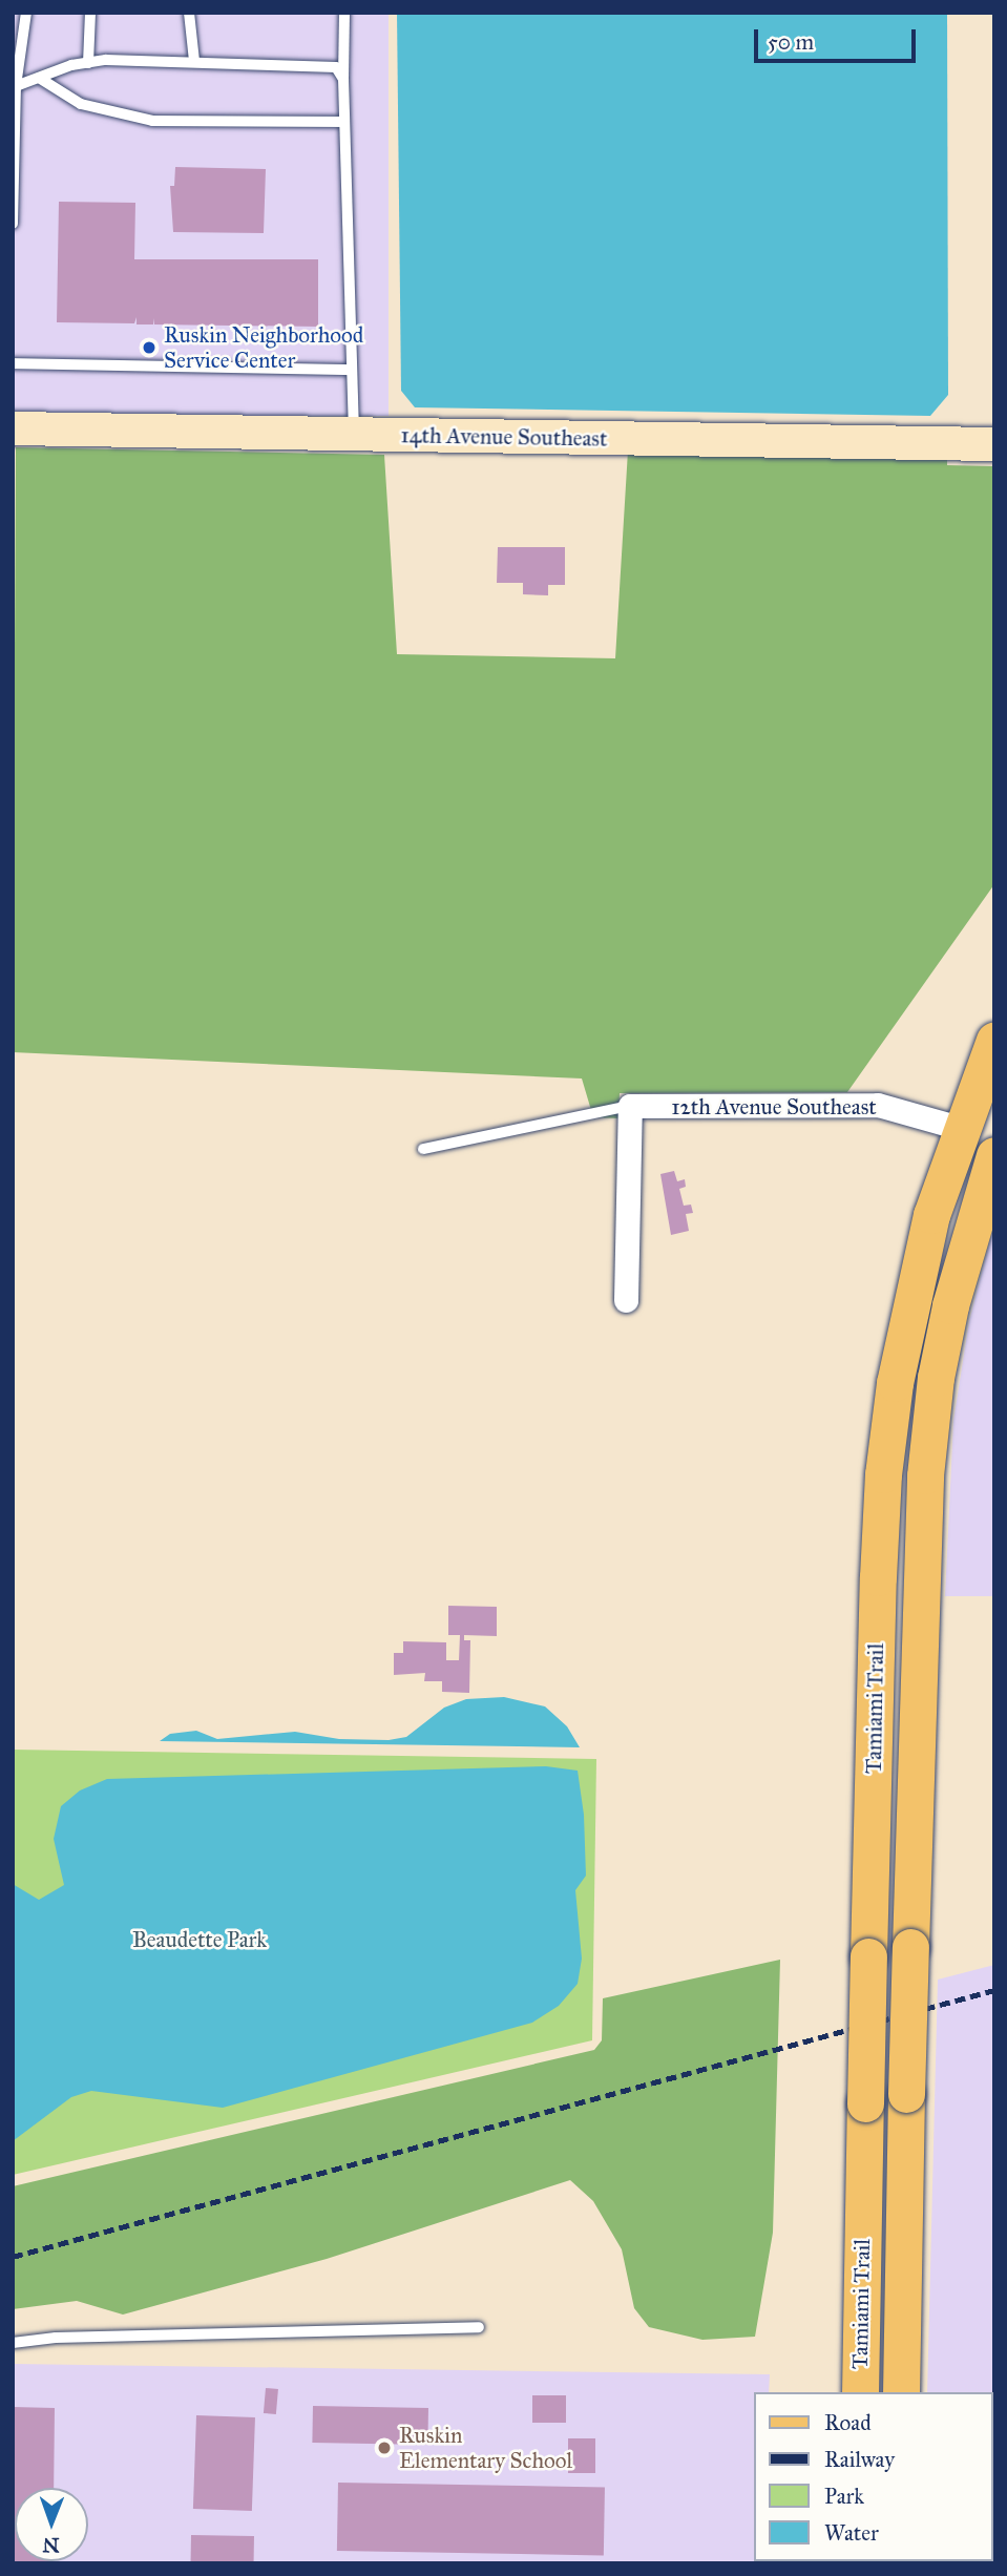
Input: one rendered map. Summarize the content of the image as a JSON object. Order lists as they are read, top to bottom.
{
  "streets": {
    "main road": ["Tamiami Trail"],
    "street": ["14th Avenue Southeast", "12th Avenue Southeast"]
  },
  "crossings": [
    ["12th Avenue Southeast", "Tamiami Trail"]
  ],
  "parks": ["Beaudette Park"],
  "places": ["Ruskin Neighborhood Service Center", "Ruskin Elementary School"],
  "legend": [
    "Road",
    "Railway",
    "Park",
    "Water"
  ],
  "scale_bar": "50 m",
  "north": "bottom"
}
